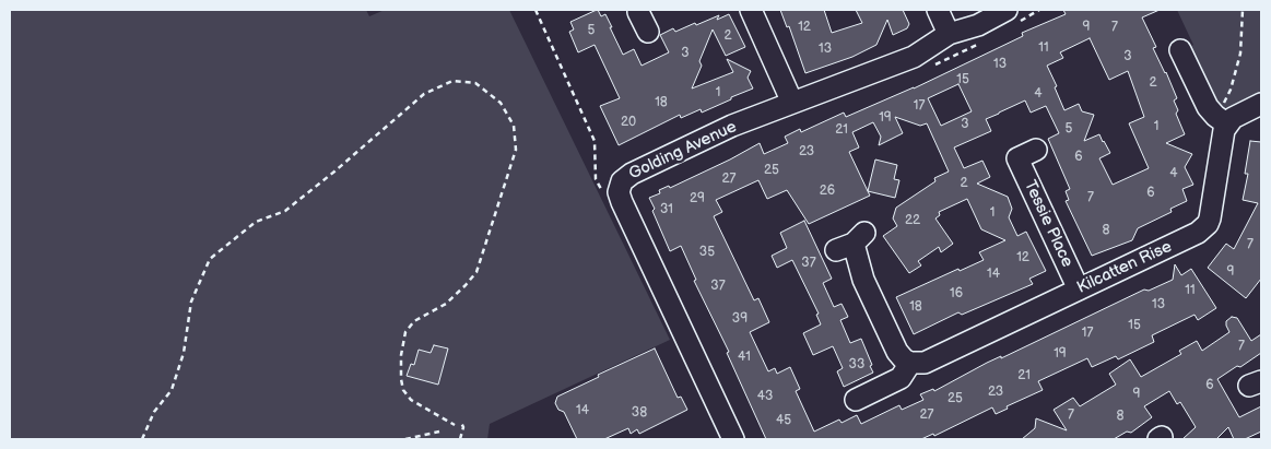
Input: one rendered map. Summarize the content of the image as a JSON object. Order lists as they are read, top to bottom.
{
  "streets": {
    "street": ["Golding Avenue", "Tessie Place", "Kilcatten Rise"]
  },
  "crossings": [
    ["Tessie Place", "Kilcatten Rise"]
  ],
  "house_numbers": [
    "12",
    "9",
    "7",
    "5",
    "2",
    "11",
    "13",
    "3",
    "3",
    "13",
    "15",
    "2",
    "1",
    "4",
    "18",
    "17",
    "19",
    "20",
    "3",
    "1",
    "5",
    "21",
    "23",
    "6",
    "25",
    "4",
    "27",
    "2",
    "26",
    "6",
    "7",
    "29",
    "31",
    "1",
    "22",
    "8",
    "7",
    "35",
    "12",
    "37",
    "9",
    "14",
    "37",
    "11",
    "16",
    "13",
    "18",
    "39",
    "15",
    "17",
    "7",
    "19",
    "41",
    "33",
    "21",
    "6",
    "23",
    "9",
    "43",
    "25",
    "14",
    "38",
    "27",
    "7",
    "8",
    "45"
  ]
}
